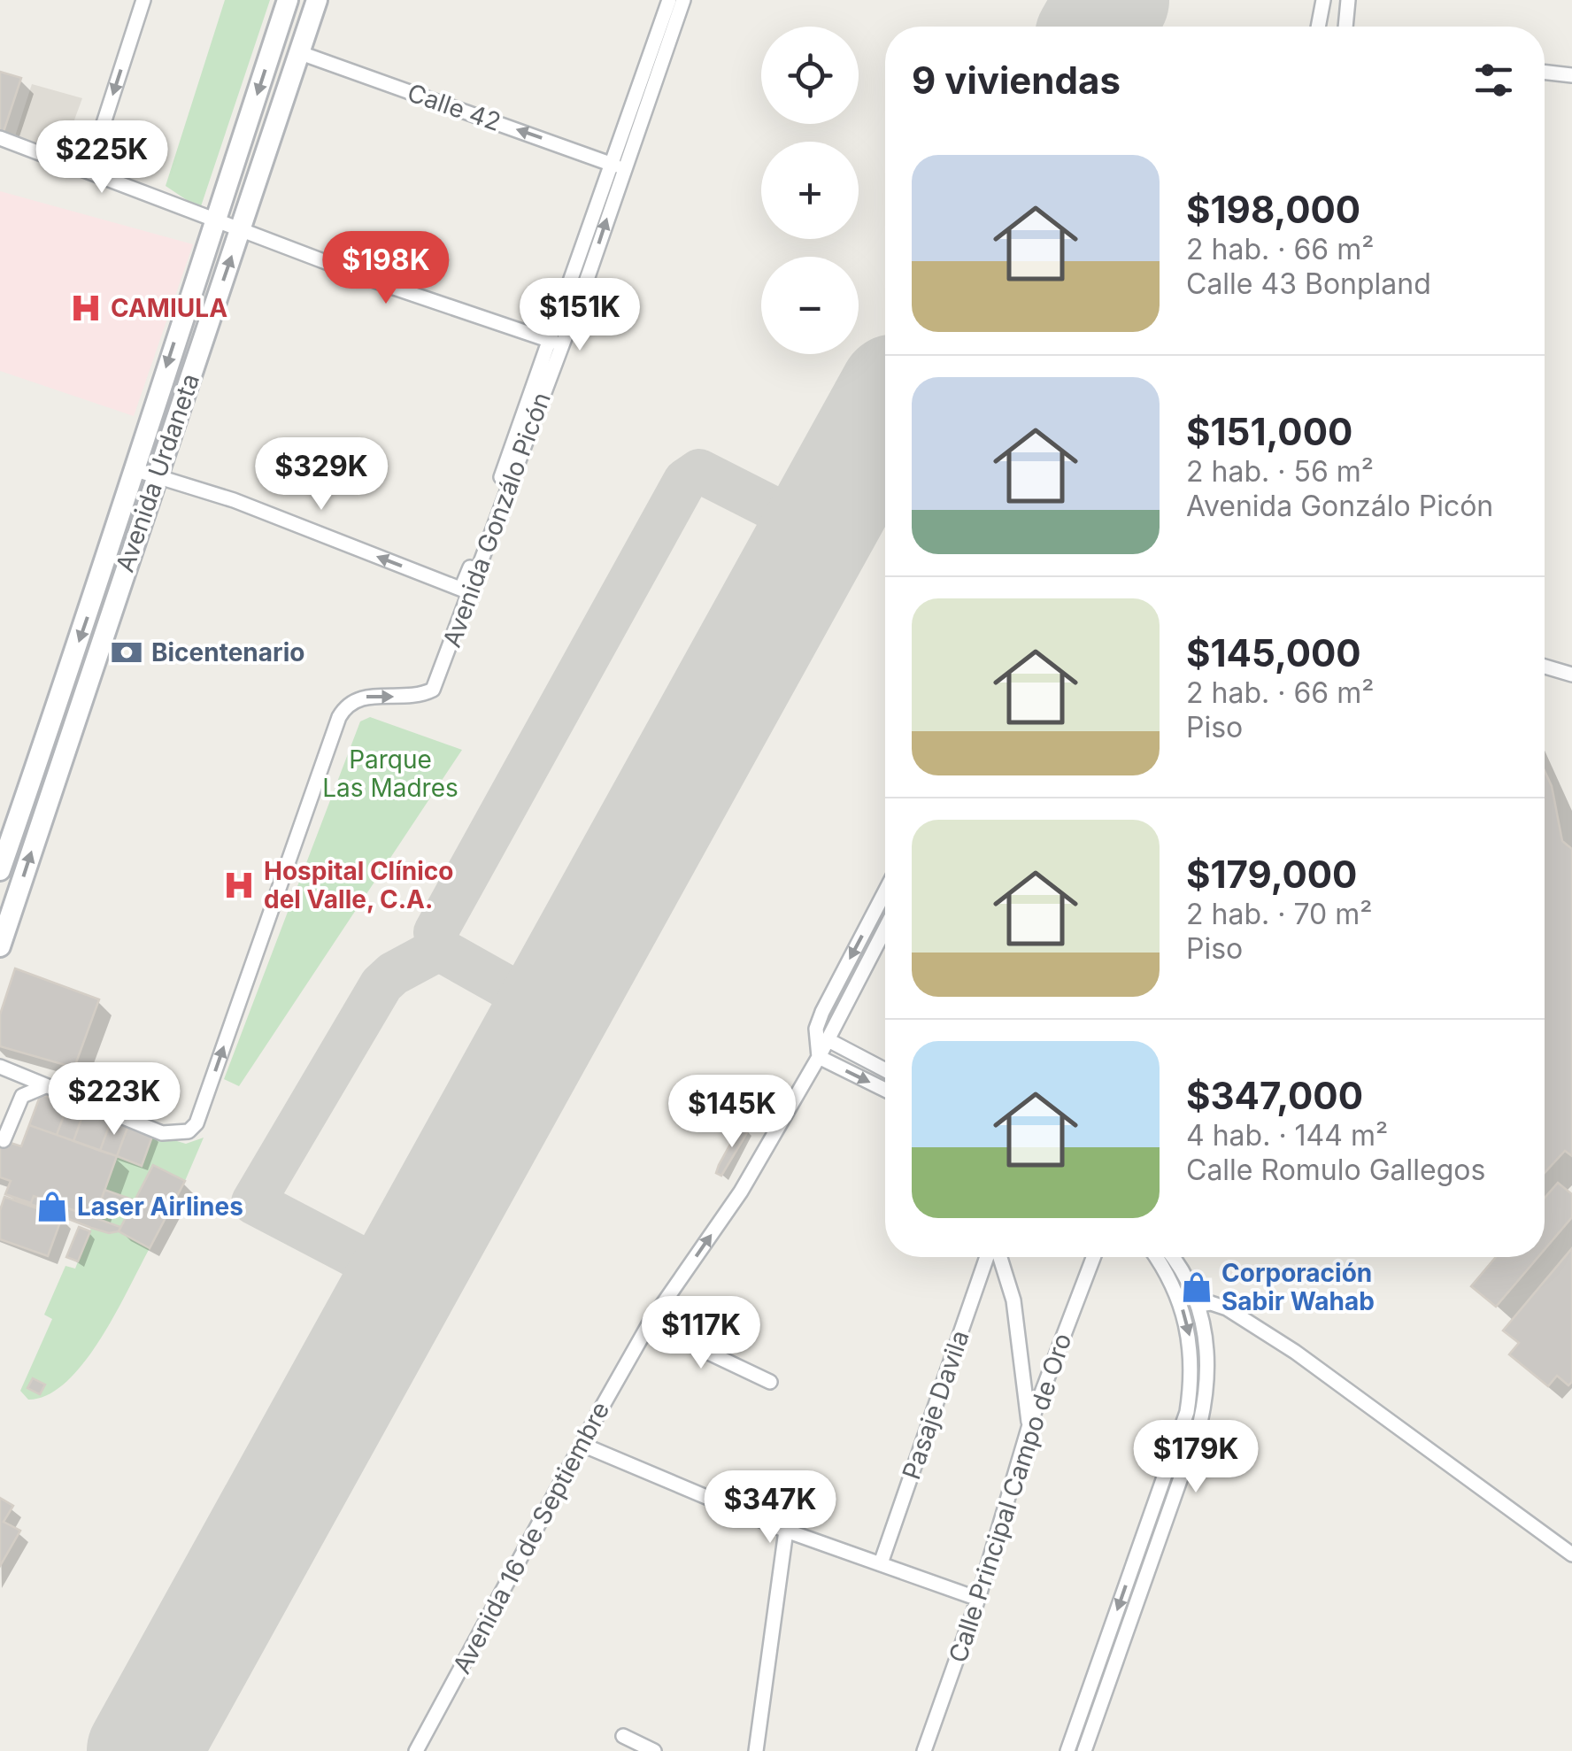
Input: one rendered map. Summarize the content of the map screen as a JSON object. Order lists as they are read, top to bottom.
{
  "streets": {
    "street": [
      "Calle 42",
      "Avenida Urdaneta",
      "Avenida Gonzálo Picón",
      "Pasaje Davila",
      "Calle Principal Campo de Oro",
      "Avenida 16 de Septiembre"
    ]
  },
  "crossings": [
    ["Calle 42", "Avenida Urdaneta"],
    ["Calle 42", "Avenida Gonzálo Picón"]
  ],
  "one_way": ["Calle 42", "Avenida Gonzálo Picón"],
  "parks": ["Parque Las Madres"],
  "places": {
    "hospital": ["CAMIULA", "Hospital Clínico del Valle, C.A."],
    "bank": ["Bicentenario"],
    "shop": ["Laser Airlines", "Corporación Sabir Wahab"]
  },
  "page": {
    "map_buttons": ["+", "−"],
    "heading": "9 viviendas",
    "price": [
      "$225K",
      "$198K",
      "$151K",
      "$329K",
      "$223K",
      "$145K",
      "$117K",
      "$179K",
      "$347K"
    ],
    "list": [
      {
        "name": "$198,000",
        "note": "2 hab. · 66 m² · Calle 43 Bonpland"
      },
      {
        "name": "$151,000",
        "note": "2 hab. · 56 m² · Avenida Gonzálo Picón"
      },
      {
        "name": "$145,000",
        "note": "2 hab. · 66 m² · Piso"
      },
      {
        "name": "$179,000",
        "note": "2 hab. · 70 m² · Piso"
      },
      {
        "name": "$347,000",
        "note": "4 hab. · 144 m² · Calle Romulo Gallegos"
      }
    ]
  }
}
